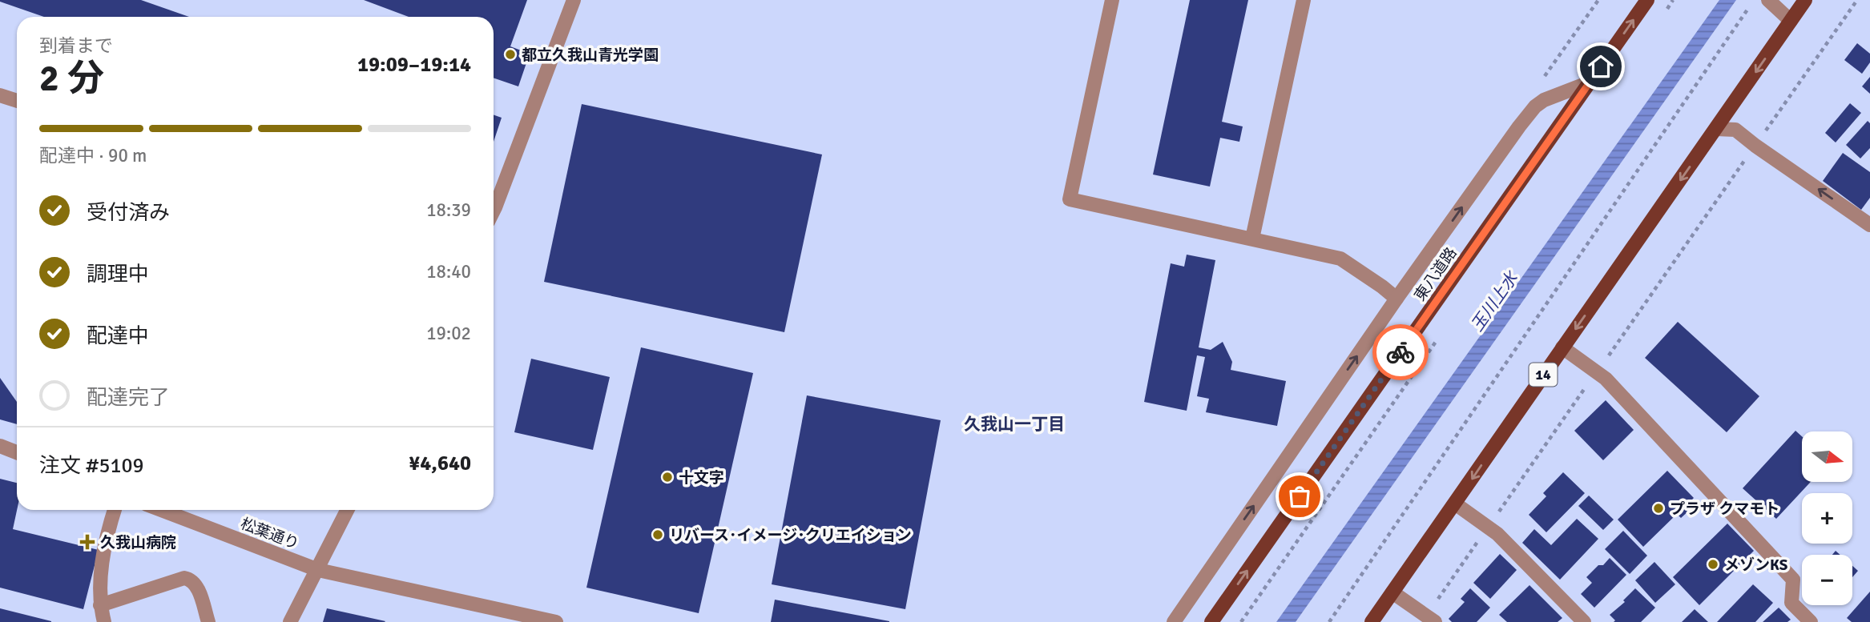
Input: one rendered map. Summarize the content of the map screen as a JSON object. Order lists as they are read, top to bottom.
{
  "streets": {
    "main road": ["東八道路", "14"],
    "street": ["松葉通り"]
  },
  "one_way": ["東八道路"],
  "districts": ["久我山一丁目"],
  "water": ["玉川上水"],
  "places": {
    "other": [
      "都立久我山青光学園",
      "十文字",
      "プラザ クマモト",
      "リバース･イメージ･クリエイション",
      "メゾンKS"
    ],
    "health": ["久我山病院"]
  },
  "north": "right",
  "page": {
    "heading": ["2 分", "到着まで", "19:09–19:14"],
    "panel": ["注文 #5109", "¥4,640"],
    "bar": "配達中 · 90 m",
    "list": [
      ["受付済み", "18:39"],
      ["調理中", "18:40"],
      ["配達中", "19:02"],
      "配達完了"
    ],
    "map_buttons": ["+", "−"]
  }
}
